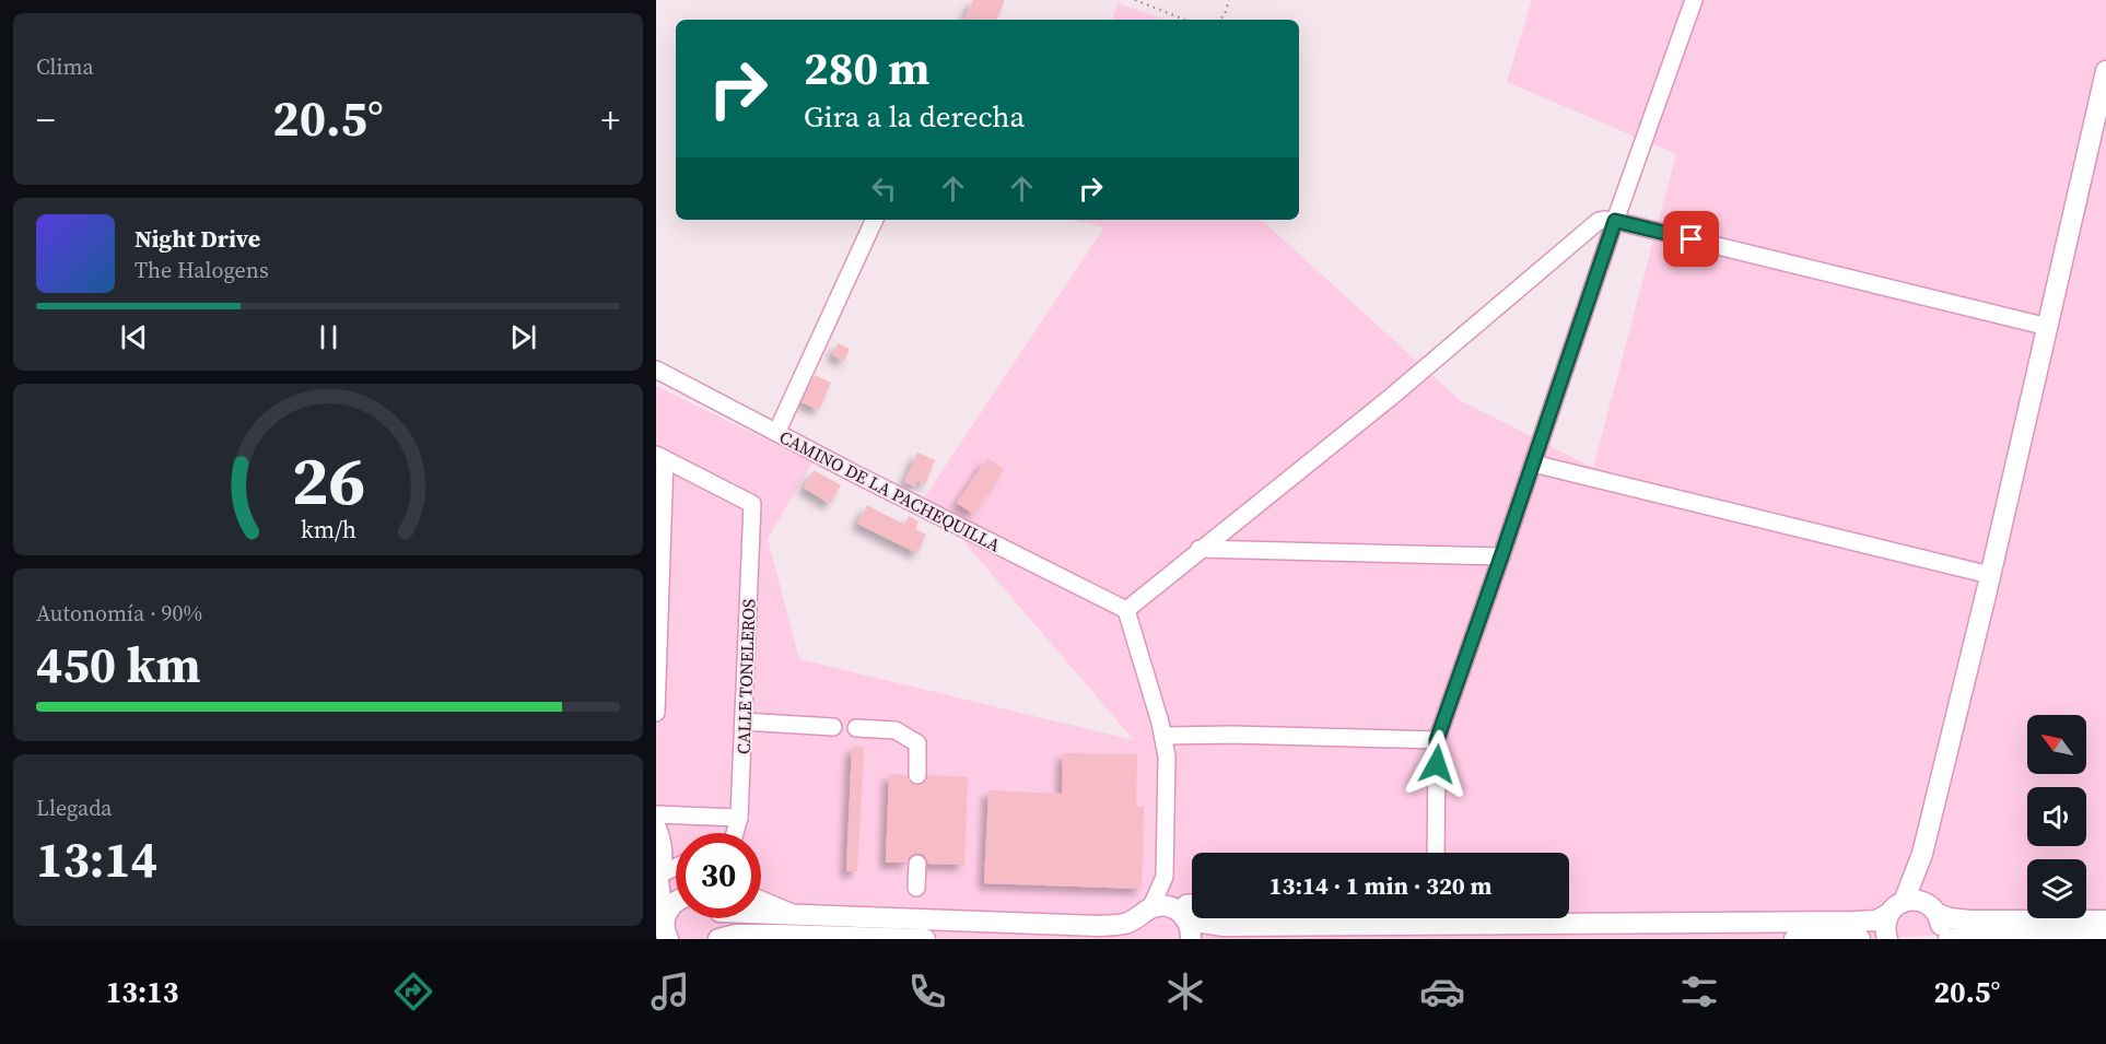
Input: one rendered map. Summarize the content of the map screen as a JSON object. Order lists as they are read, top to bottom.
{
  "streets": {
    "street": ["CAMINO DE LA PACHEQUILLA", "CALLE TONELEROS"]
  },
  "north": "top left",
  "page": {
    "tile": [
      "Clima",
      ["Autonomía · 90%", "450 km"],
      ["Llegada", "13:14"]
    ],
    "turn": ["280 m", "Gira a la derecha"],
    "heat": ["−", "20.5°", "+"],
    "song": ["Night Drive", "The Halogens"],
    "limit": "30",
    "trip": "13:14 · 1 min · 320 m",
    "tabs": ["13:13", "20.5°"],
    "gauge": ["26", "km/h"]
  }
}
